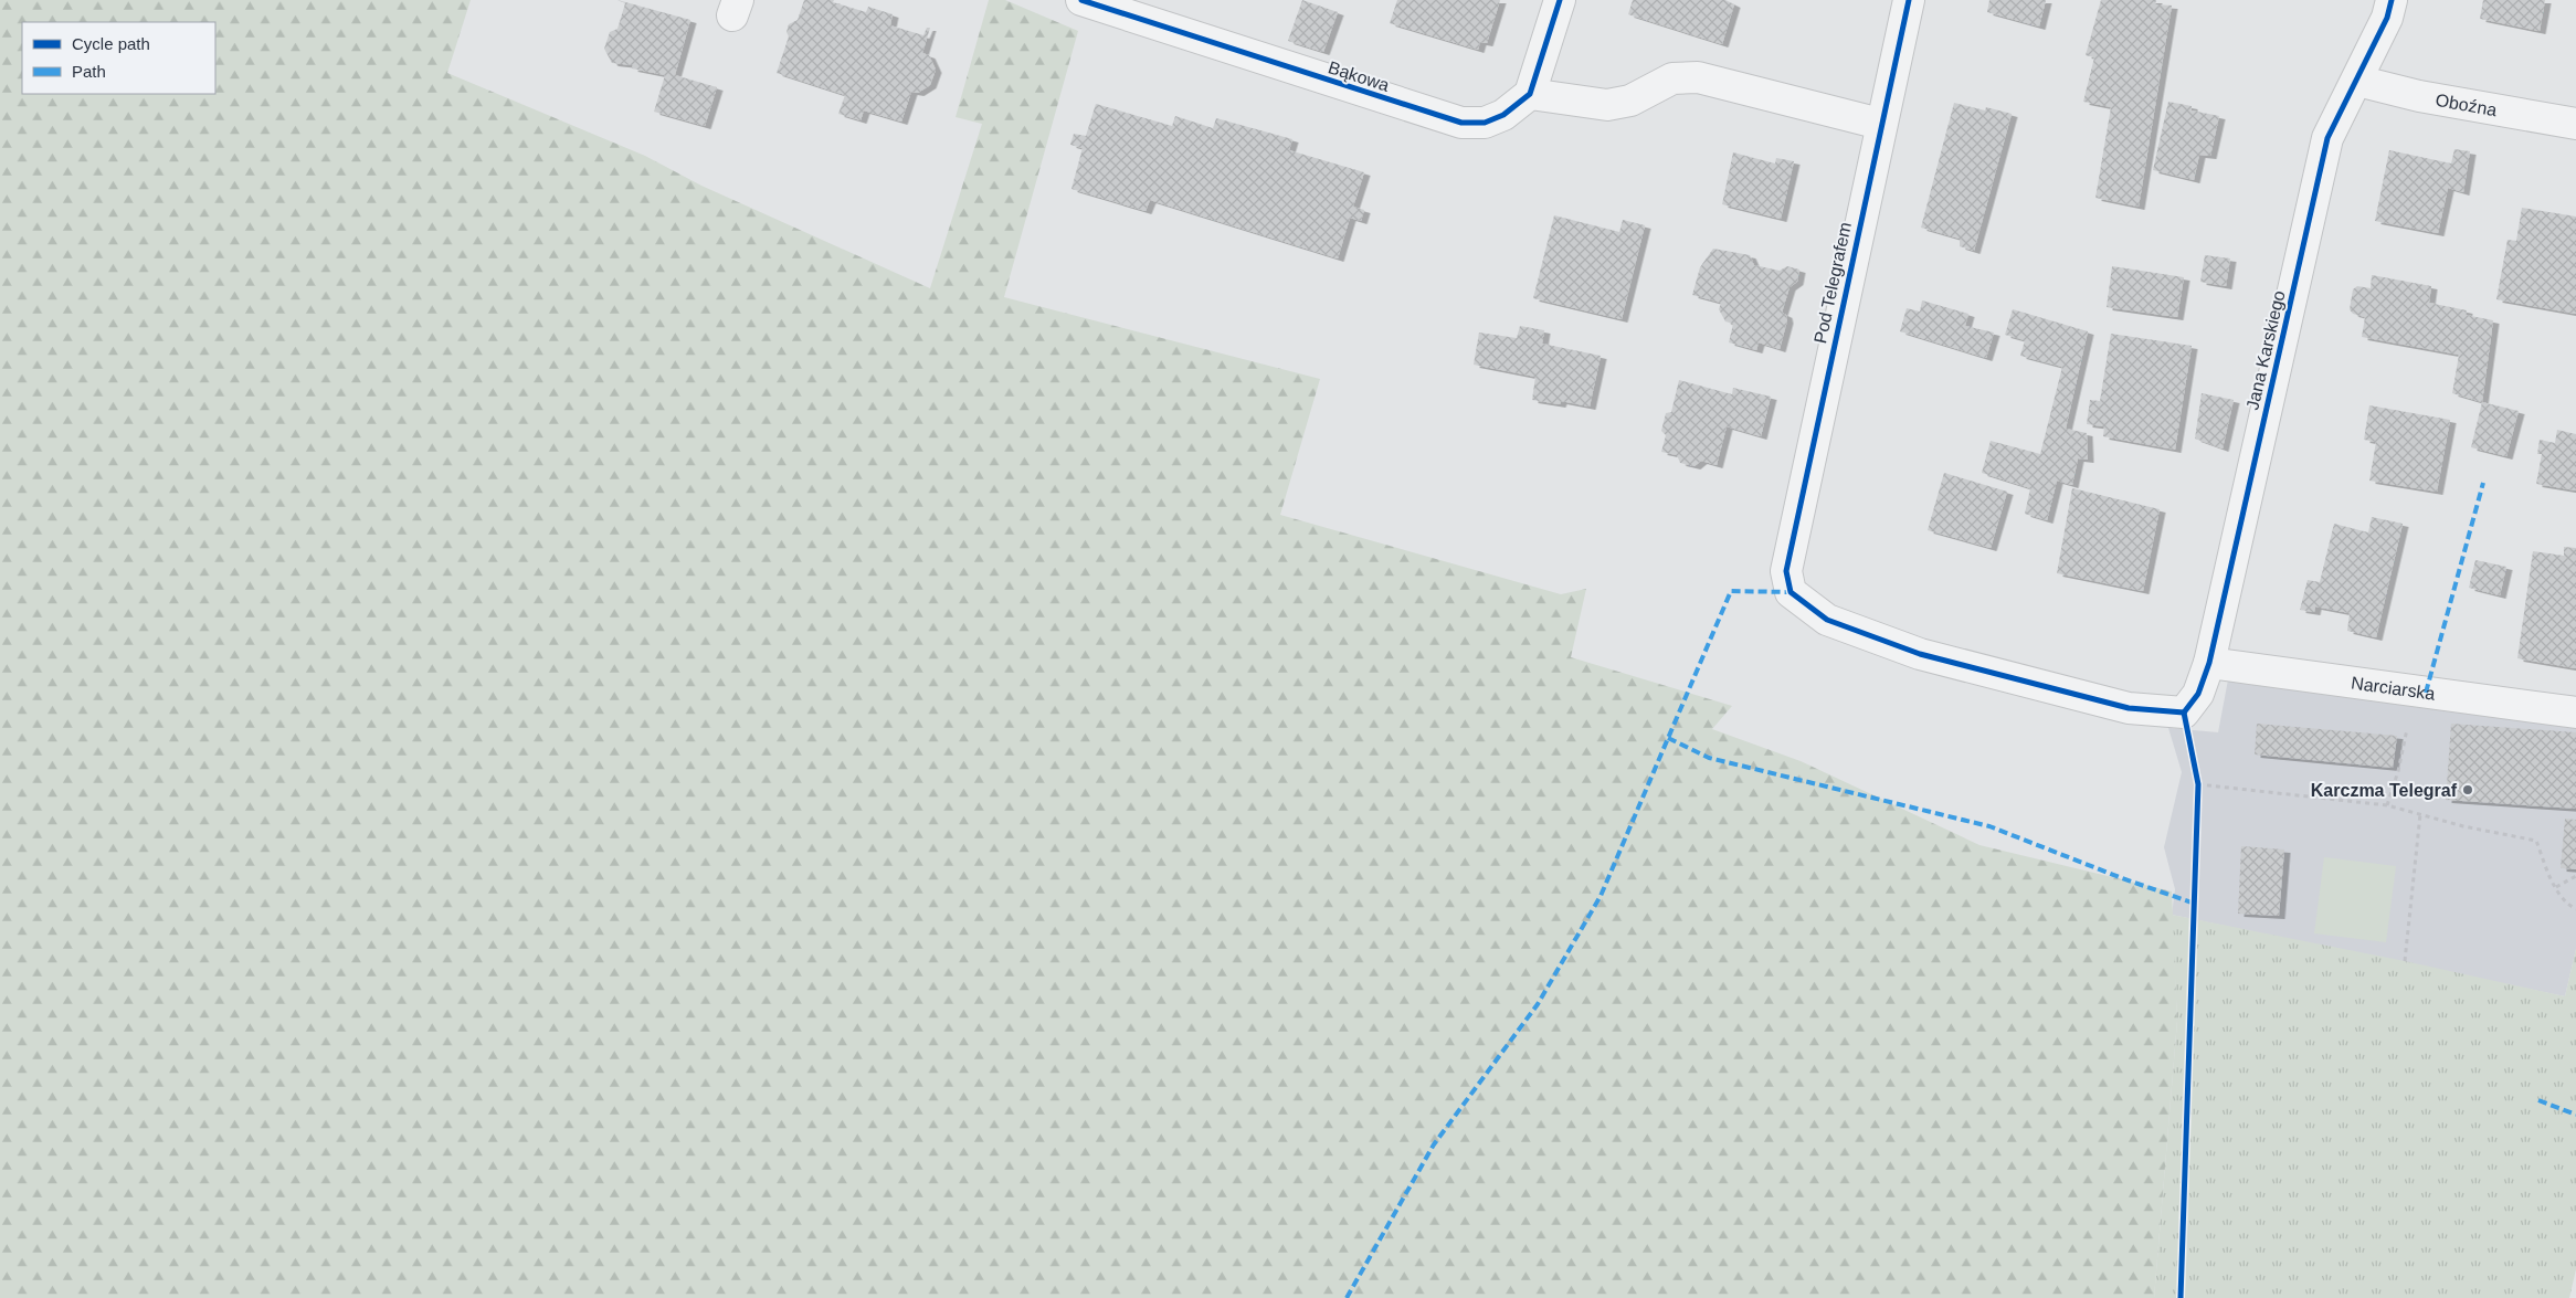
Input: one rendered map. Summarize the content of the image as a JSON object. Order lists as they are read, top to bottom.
{
  "streets": {
    "street": [
      "Bąkowa",
      "Oboźna",
      "Pod Telegrafem",
      "Jana Karskiego",
      "Narciarska"
    ]
  },
  "crossings": [
    ["Oboźna", "Jana Karskiego"],
    ["Pod Telegrafem", "Jana Karskiego"],
    ["Jana Karskiego", "Narciarska"]
  ],
  "places": ["Karczma Telegraf"],
  "legend": ["Cycle path", "Path"]
}
